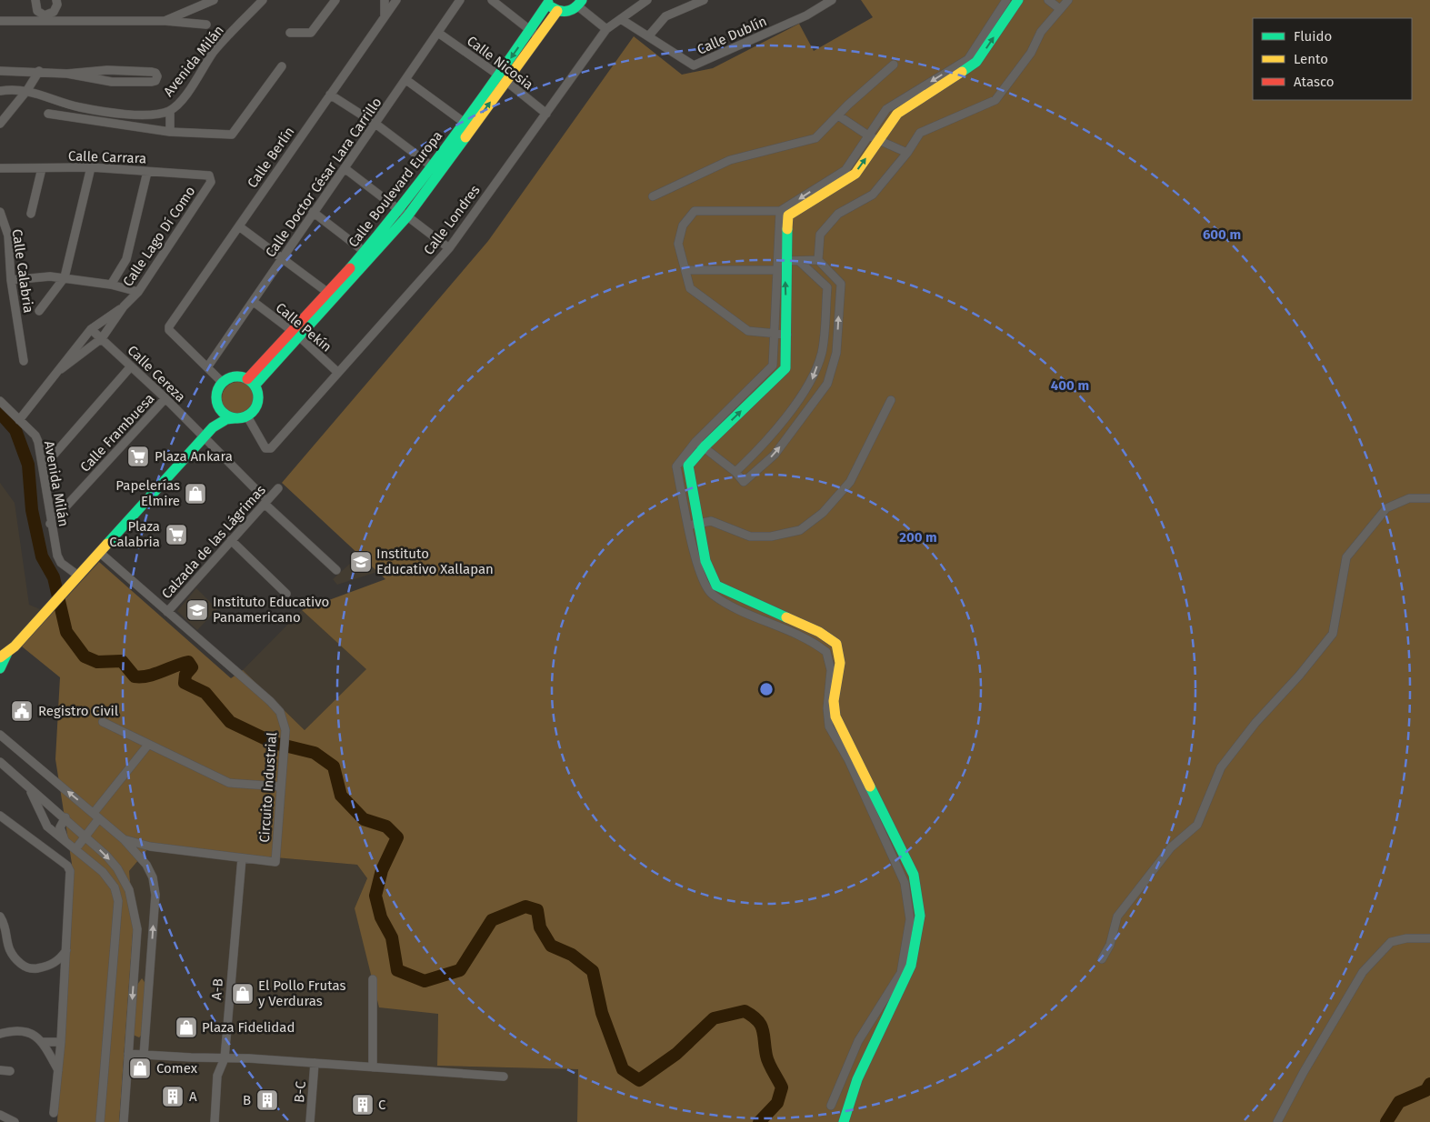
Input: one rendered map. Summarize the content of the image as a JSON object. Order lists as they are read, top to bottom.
{
  "streets": {
    "street": [
      "Calle Dublín",
      "Avenida Milán",
      "Calle Nicosia",
      "Calle Carrara",
      "Calle Berlín",
      "Calle Doctor César Lara Carrillo",
      "Calle Boulevard Europa",
      "Calle Londres",
      "Calle Lago Dí Como",
      "Calle Calabria",
      "Calle Pekín",
      "Calle Cereza",
      "Calle Frambuesa",
      "Calzada de las Lágrimas",
      "Circuito Industrial",
      "A-B",
      "B-C"
    ]
  },
  "crossings": [
    ["Calle Dublín", "Calle Londres"],
    ["Avenida Milán", "Calle Frambuesa"],
    ["Calle Nicosia", "Calle Doctor César Lara Carrillo"],
    ["Calle Nicosia", "Calle Boulevard Europa"],
    ["Calle Nicosia", "Calle Londres"],
    ["Calle Carrara", "Calle Lago Dí Como"],
    ["Calle Berlín", "Calle Doctor César Lara Carrillo"],
    ["Calle Doctor César Lara Carrillo", "Calle Pekín"],
    ["Calle Boulevard Europa", "Calle Londres"],
    ["Calle Boulevard Europa", "Calle Pekín"],
    ["Calle Londres", "Calle Pekín"],
    ["Calle Lago Dí Como", "Calle Cereza"],
    ["Calle Cereza", "Calle Frambuesa"],
    ["Calle Cereza", "Calzada de las Lágrimas"],
    ["Calzada de las Lágrimas", "Circuito Industrial"],
    ["Circuito Industrial", "A-B"]
  ],
  "places": {
    "supermarket": ["Plaza Ankara", "Plaza Calabria"],
    "shop": [
      "Papelerías Elmire",
      "El Pollo Frutas y Verduras",
      "Plaza Fidelidad",
      "Comex"
    ],
    "school or university": ["Instituto Educativo Xallapan", "Instituto Educativo Panamericano"],
    "public building": ["Registro Civil"],
    "building": ["A", "B", "C"]
  },
  "legend": ["Fluido", "Lento", "Atasco"],
  "rings": ["600 m", "400 m", "200 m"]
}
